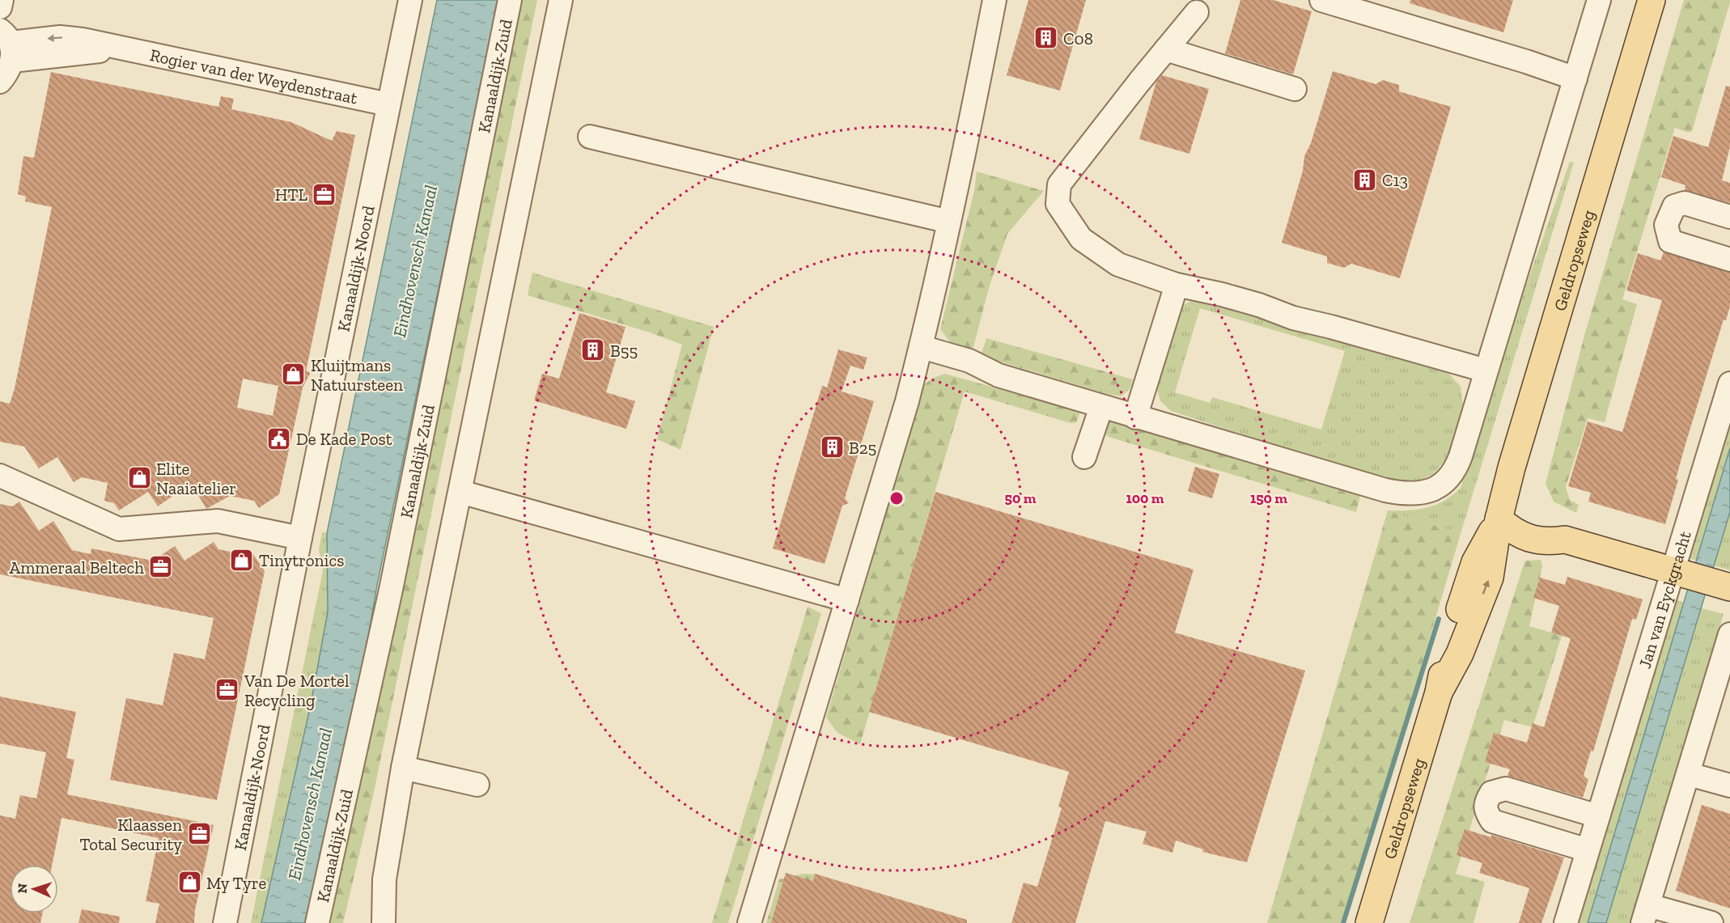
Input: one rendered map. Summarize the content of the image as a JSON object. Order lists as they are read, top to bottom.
{
  "streets": {
    "main road": ["Geldropseweg"],
    "street": [
      "Rogier van der Weydenstraat",
      "Kanaaldijk-Zuid",
      "Kanaaldijk-Noord",
      "Jan van Eyckgracht"
    ]
  },
  "crossings": [
    ["Rogier van der Weydenstraat", "Kanaaldijk-Noord"]
  ],
  "water": ["Eindhovensch Kanaal"],
  "places": {
    "building": [
      "C08",
      "C13",
      "B55",
      "B25"
    ],
    "office": [
      "HTL",
      "Ammeraal Beltech",
      "Van De Mortel Recycling",
      "Klaassen Total Security"
    ],
    "shop": [
      "Kluijtmans Natuursteen",
      "Elite Naaiatelier",
      "Tinytronics",
      "My Tyre"
    ],
    "public building": ["De Kade Post"]
  },
  "north": "left",
  "rings": ["50 m", "100 m", "150 m"]
}
